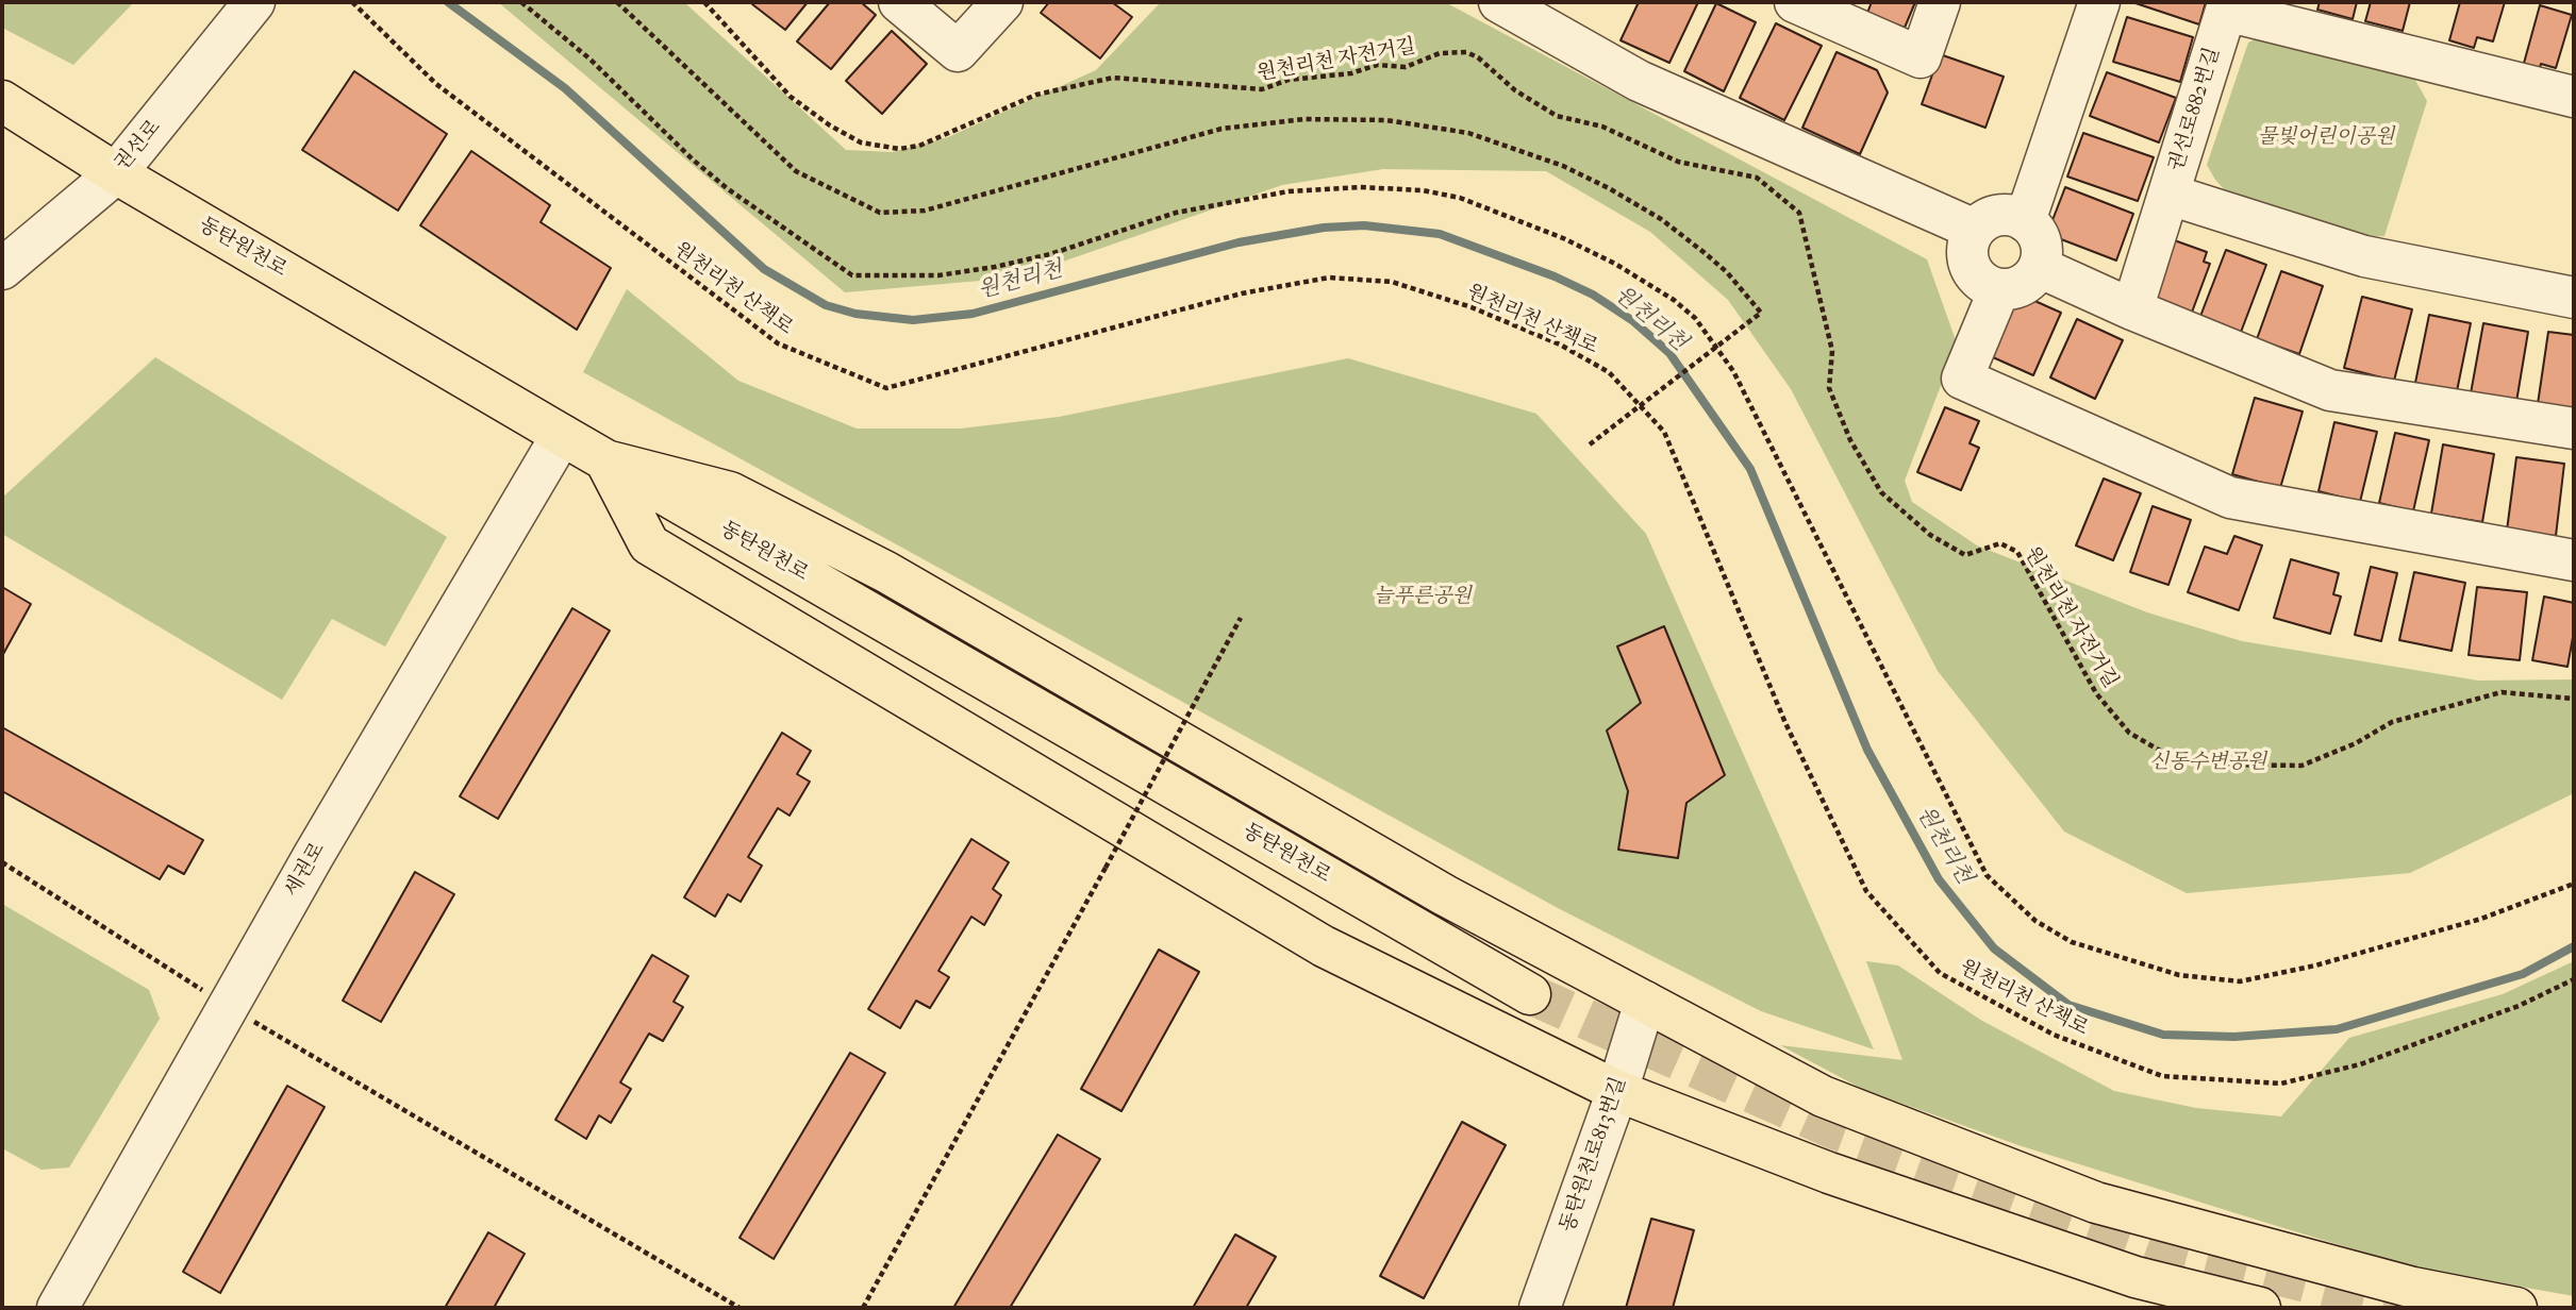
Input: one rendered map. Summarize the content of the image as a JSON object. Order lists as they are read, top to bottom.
{
  "streets": {
    "main road": ["동탄원천로"],
    "street": [
      "권선로882번길",
      "권선로",
      "세권로",
      "동탄원천로813번길"
    ],
    "path": ["원천리천 자전거길", "원천리천 산책로"]
  },
  "crossings": [
    ["권선로", "동탄원천로"],
    ["동탄원천로", "세권로"]
  ],
  "water": ["원천리천"],
  "parks": ["물빛어린이공원", "늘푸른공원", "신동수변공원"]
}
